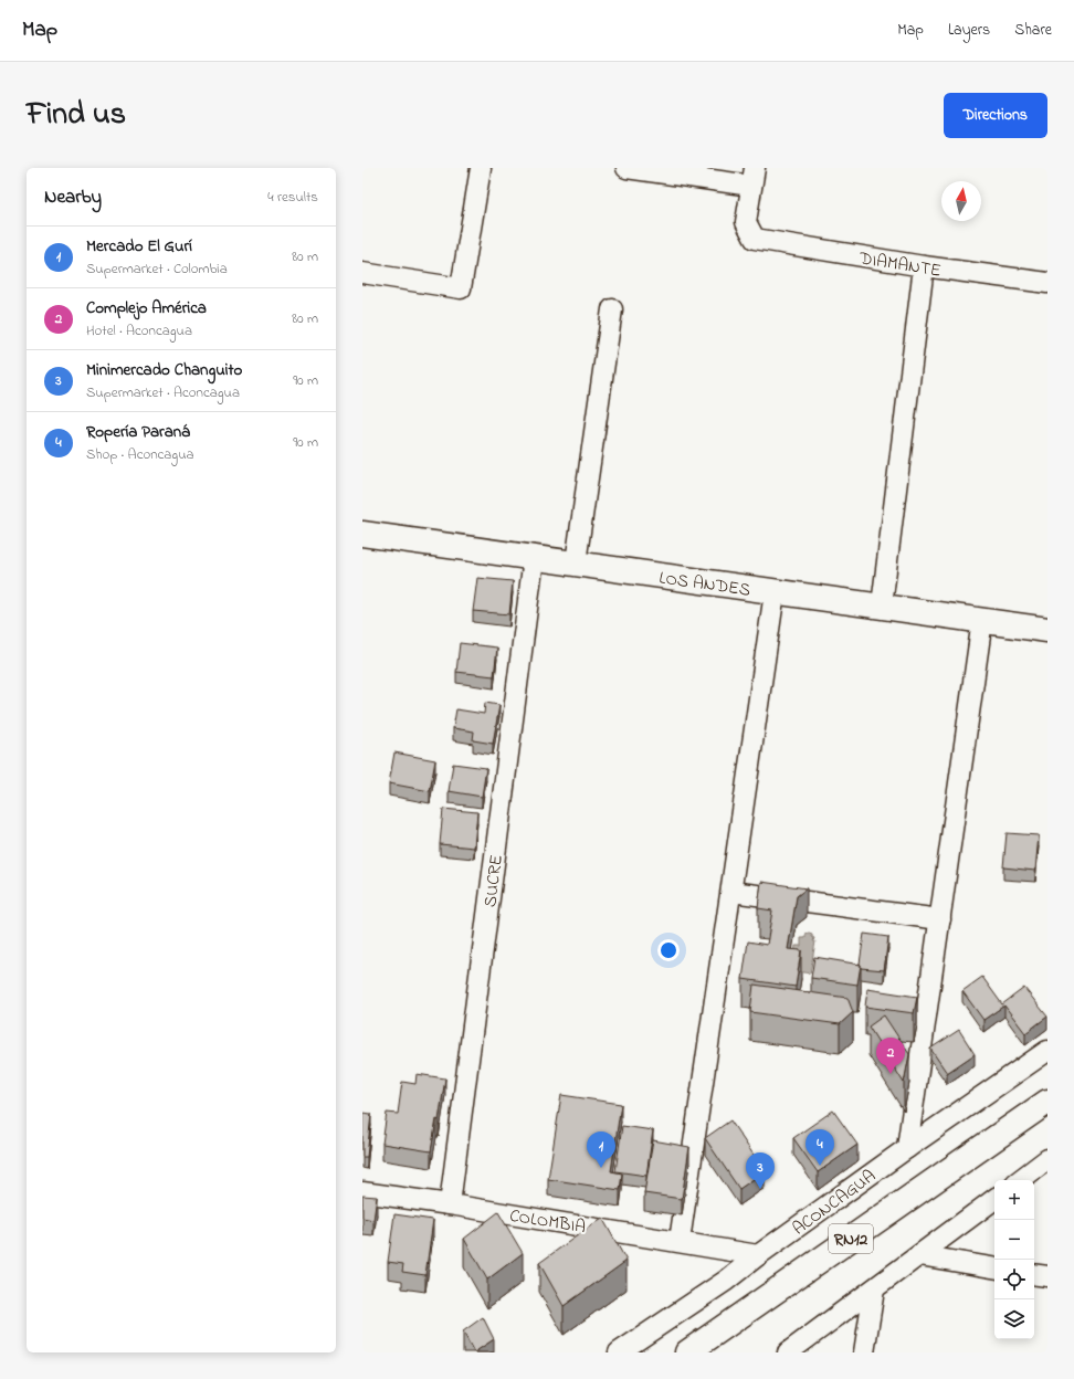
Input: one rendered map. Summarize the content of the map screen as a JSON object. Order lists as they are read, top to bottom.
{
  "streets": {
    "main road": ["LOS ANDES", "RN12"],
    "street": [
      "DIAMANTE",
      "SUCRE",
      "ACONCAGUA",
      "COLOMBIA"
    ]
  },
  "crossings": [
    ["LOS ANDES", "SUCRE"],
    ["SUCRE", "COLOMBIA"],
    ["ACONCAGUA", "COLOMBIA"]
  ],
  "north": "top",
  "page": {
    "header": "Map",
    "nav": ["Map", "Layers", "Share"],
    "title": "Find us",
    "buttons": "Directions",
    "heading": ["Nearby", "4 results"],
    "list": [
      {
        "mark": "1",
        "name": "Mercado El Gurí",
        "note": "Supermarket · Colombia",
        "value": "80 m"
      },
      {
        "mark": "2",
        "name": "Complejo América",
        "note": "Hotel · Aconcagua",
        "value": "80 m"
      },
      {
        "mark": "3",
        "name": "Minimercado Changuito",
        "note": "Supermarket · Aconcagua",
        "value": "90 m"
      },
      {
        "mark": "4",
        "name": "Ropería Paraná",
        "note": "Shop · Aconcagua",
        "value": "90 m"
      }
    ],
    "pins": [
      "2",
      "4",
      "1",
      "3"
    ],
    "map_buttons": ["+", "−"]
  }
}
